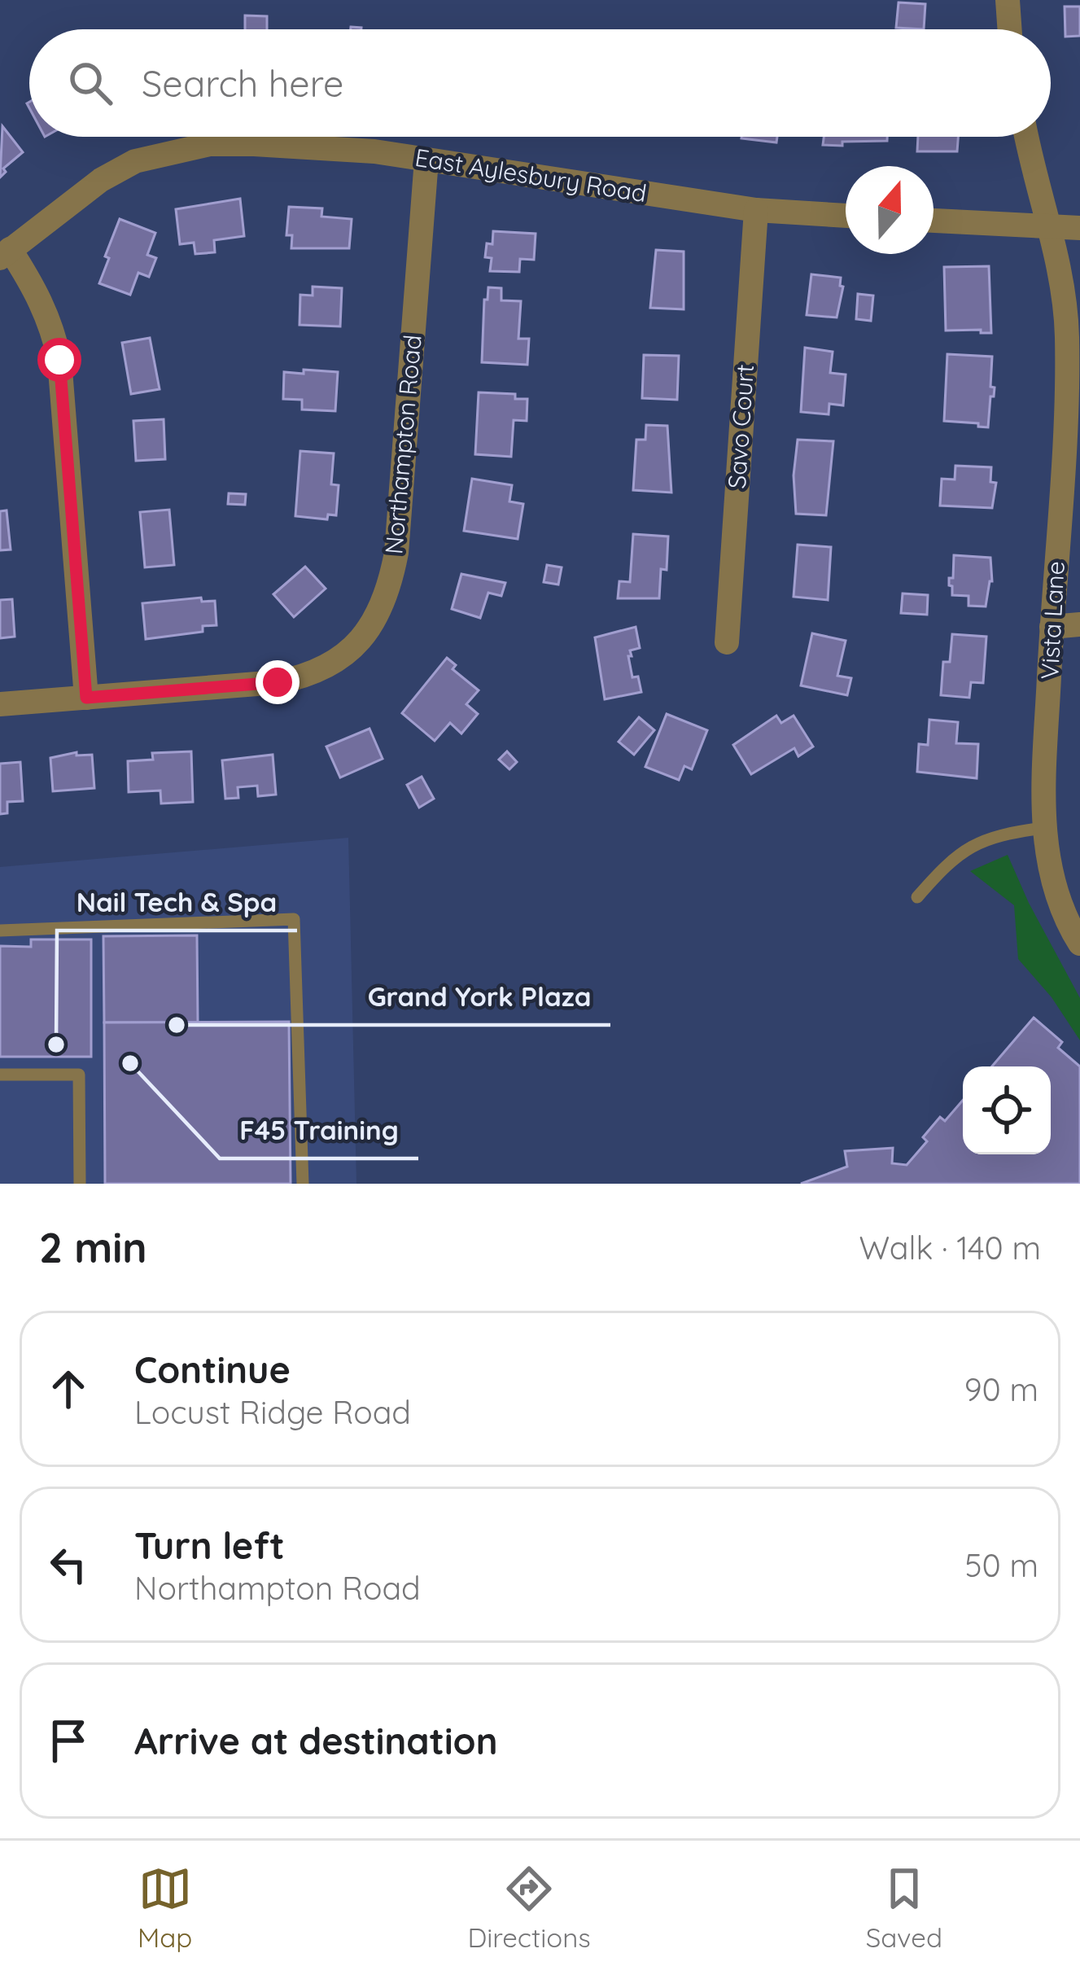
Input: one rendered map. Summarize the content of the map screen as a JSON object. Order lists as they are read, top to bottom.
{
  "streets": {
    "street": [
      "East Aylesbury Road",
      "Savo Court",
      "Northampton Road",
      "Vista Lane"
    ]
  },
  "crossings": [
    ["East Aylesbury Road", "Savo Court"],
    ["East Aylesbury Road", "Northampton Road"]
  ],
  "places": ["Grand York Plaza", "Nail Tech & Spa", "F45 Training"],
  "north": "top",
  "page": {
    "search": "Search here",
    "heading": ["2 min", "Walk · 140 m"],
    "list": [
      ["Continue", "Locust Ridge Road", "90 m"],
      ["Turn left", "Northampton Road", "50 m"],
      "Arrive at destination"
    ],
    "nav": ["Map", "Directions", "Saved"]
  }
}
